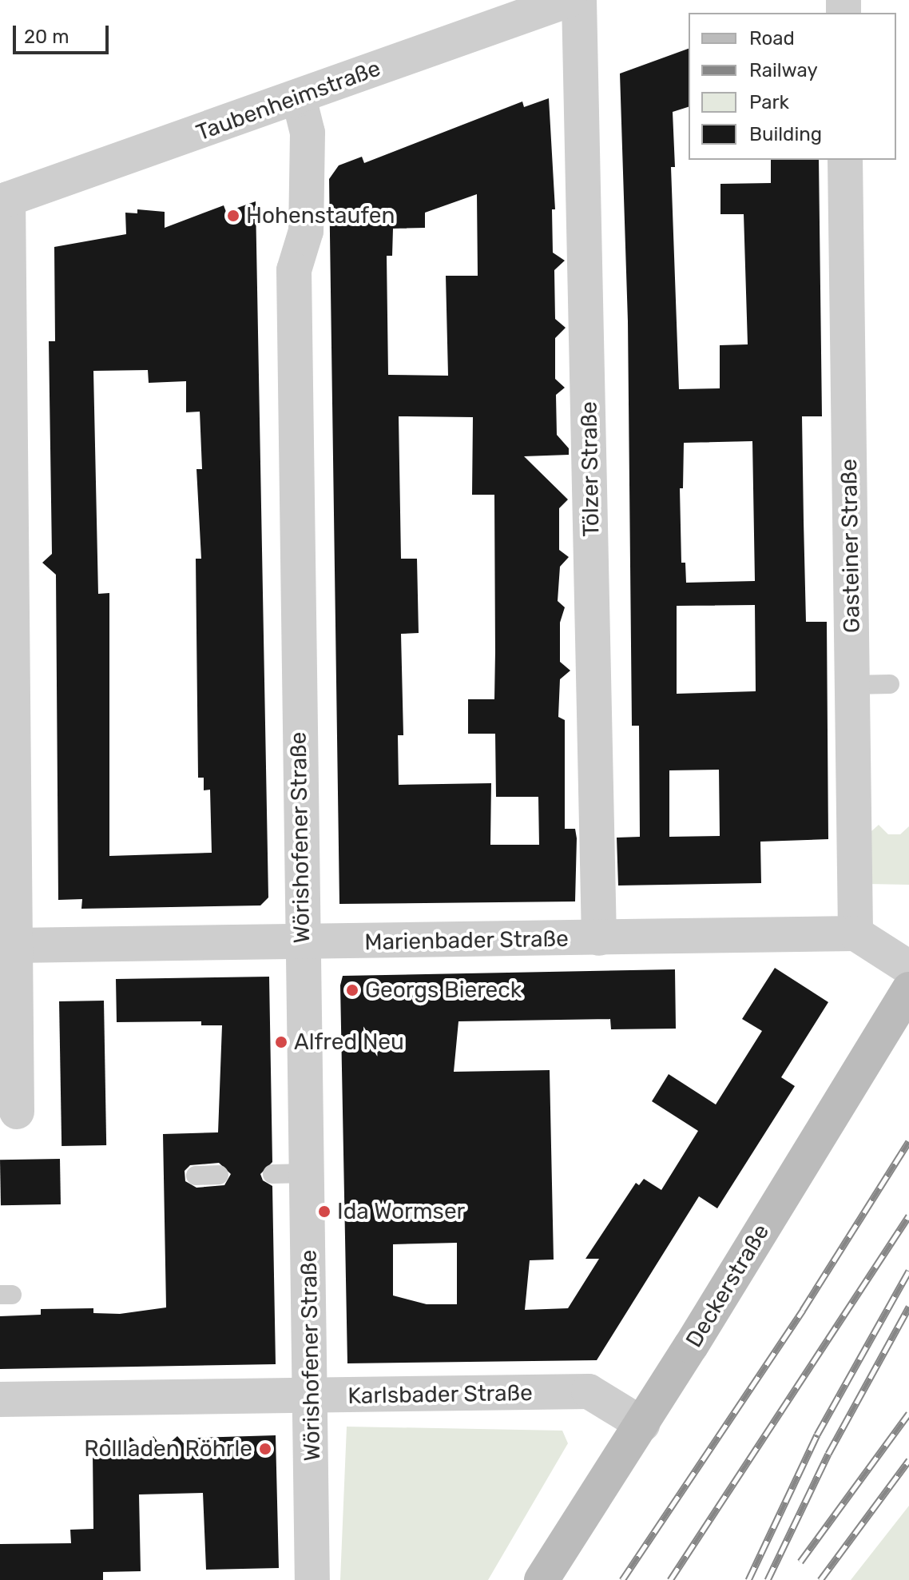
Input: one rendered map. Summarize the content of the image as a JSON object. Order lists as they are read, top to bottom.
{
  "streets": {
    "street": [
      "Taubenheimstraße",
      "Tölzer Straße",
      "Gasteiner Straße",
      "Wörishofener Straße",
      "Marienbader Straße",
      "Deckerstraße",
      "Karlsbader Straße"
    ]
  },
  "crossings": [
    ["Taubenheimstraße", "Wörishofener Straße"],
    ["Taubenheimstraße", "Marienbader Straße"],
    ["Tölzer Straße", "Marienbader Straße"],
    ["Gasteiner Straße", "Marienbader Straße"],
    ["Wörishofener Straße", "Marienbader Straße"],
    ["Wörishofener Straße", "Karlsbader Straße"],
    ["Deckerstraße", "Karlsbader Straße"]
  ],
  "places": [
    "Hohenstaufen",
    "Georgs Biereck",
    "Alfred Neu",
    "Ida Wormser",
    "Rollladen Röhrle"
  ],
  "legend": [
    "Road",
    "Railway",
    "Park",
    "Building"
  ],
  "scale_bar": "20 m"
}
